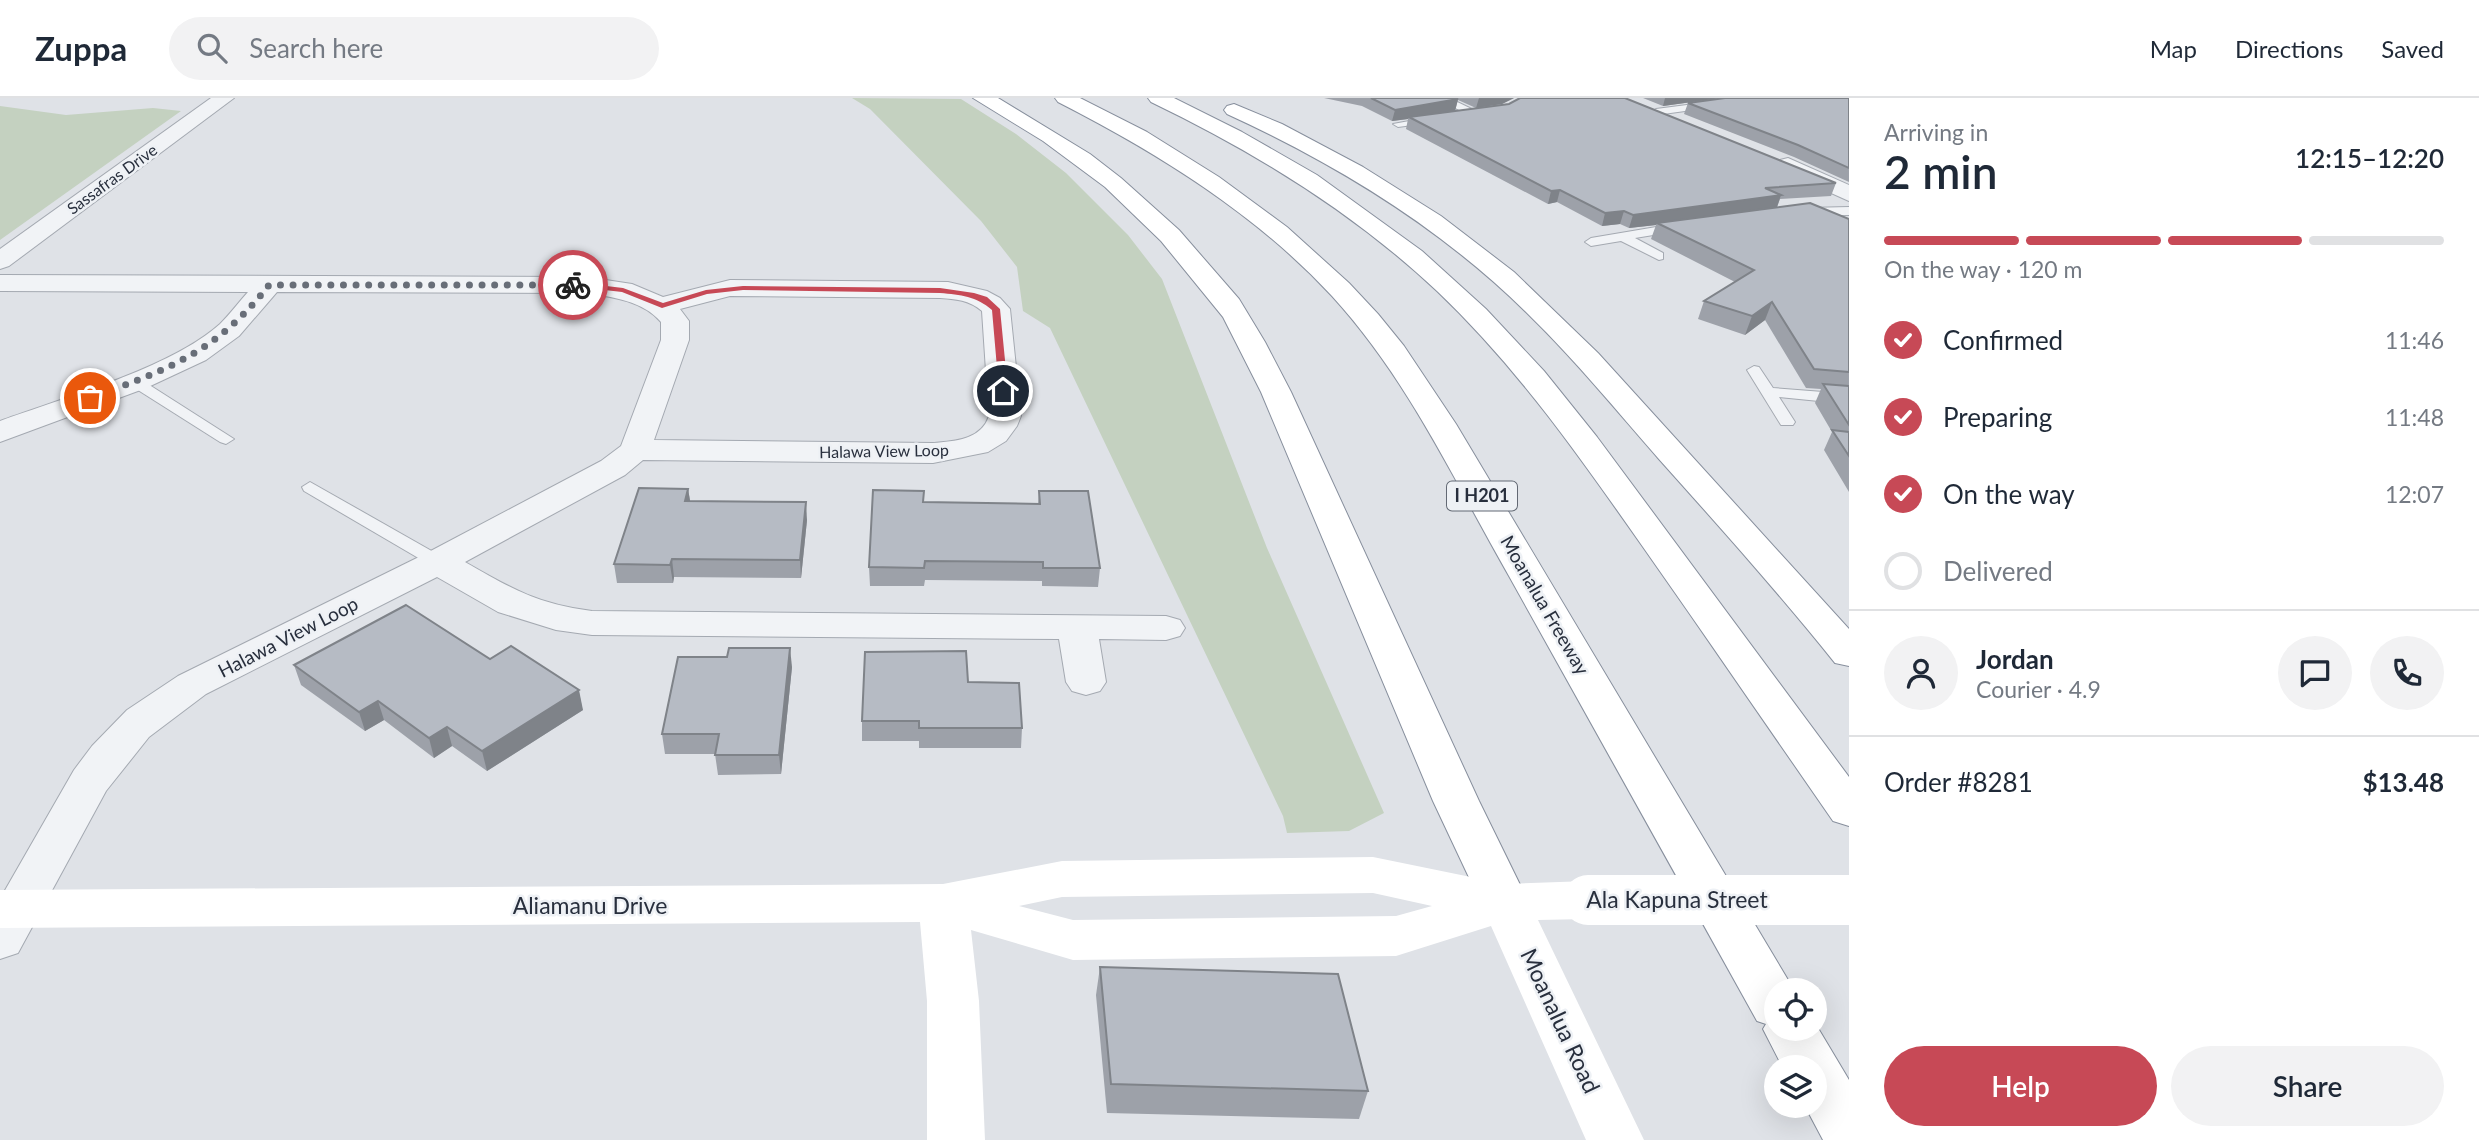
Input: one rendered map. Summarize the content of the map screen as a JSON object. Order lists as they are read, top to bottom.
{
  "streets": {
    "main road": [
      "I H201",
      "Moanalua Freeway",
      "Ala Kapuna Street",
      "Aliamanu Drive",
      "Moanalua Road"
    ],
    "street": ["Sassafras Drive", "Halawa View Loop"]
  },
  "crossings": [
    ["Halawa View Loop", "Aliamanu Drive"],
    ["Ala Kapuna Street", "Aliamanu Drive"],
    ["Ala Kapuna Street", "Moanalua Road"]
  ],
  "page": {
    "header": "Zuppa",
    "search": "Search here",
    "nav": ["Map", "Directions", "Saved"],
    "heading": ["2 min", "Arriving in", "12:15–12:20"],
    "panel": [
      "Jordan",
      "Courier · 4.9",
      "Order #8281",
      "$13.48"
    ],
    "bar": "On the way · 120 m",
    "list": [
      ["Confirmed", "11:46"],
      ["Preparing", "11:48"],
      ["On the way", "12:07"],
      "Delivered"
    ],
    "buttons": ["Help", "Share"]
  }
}
